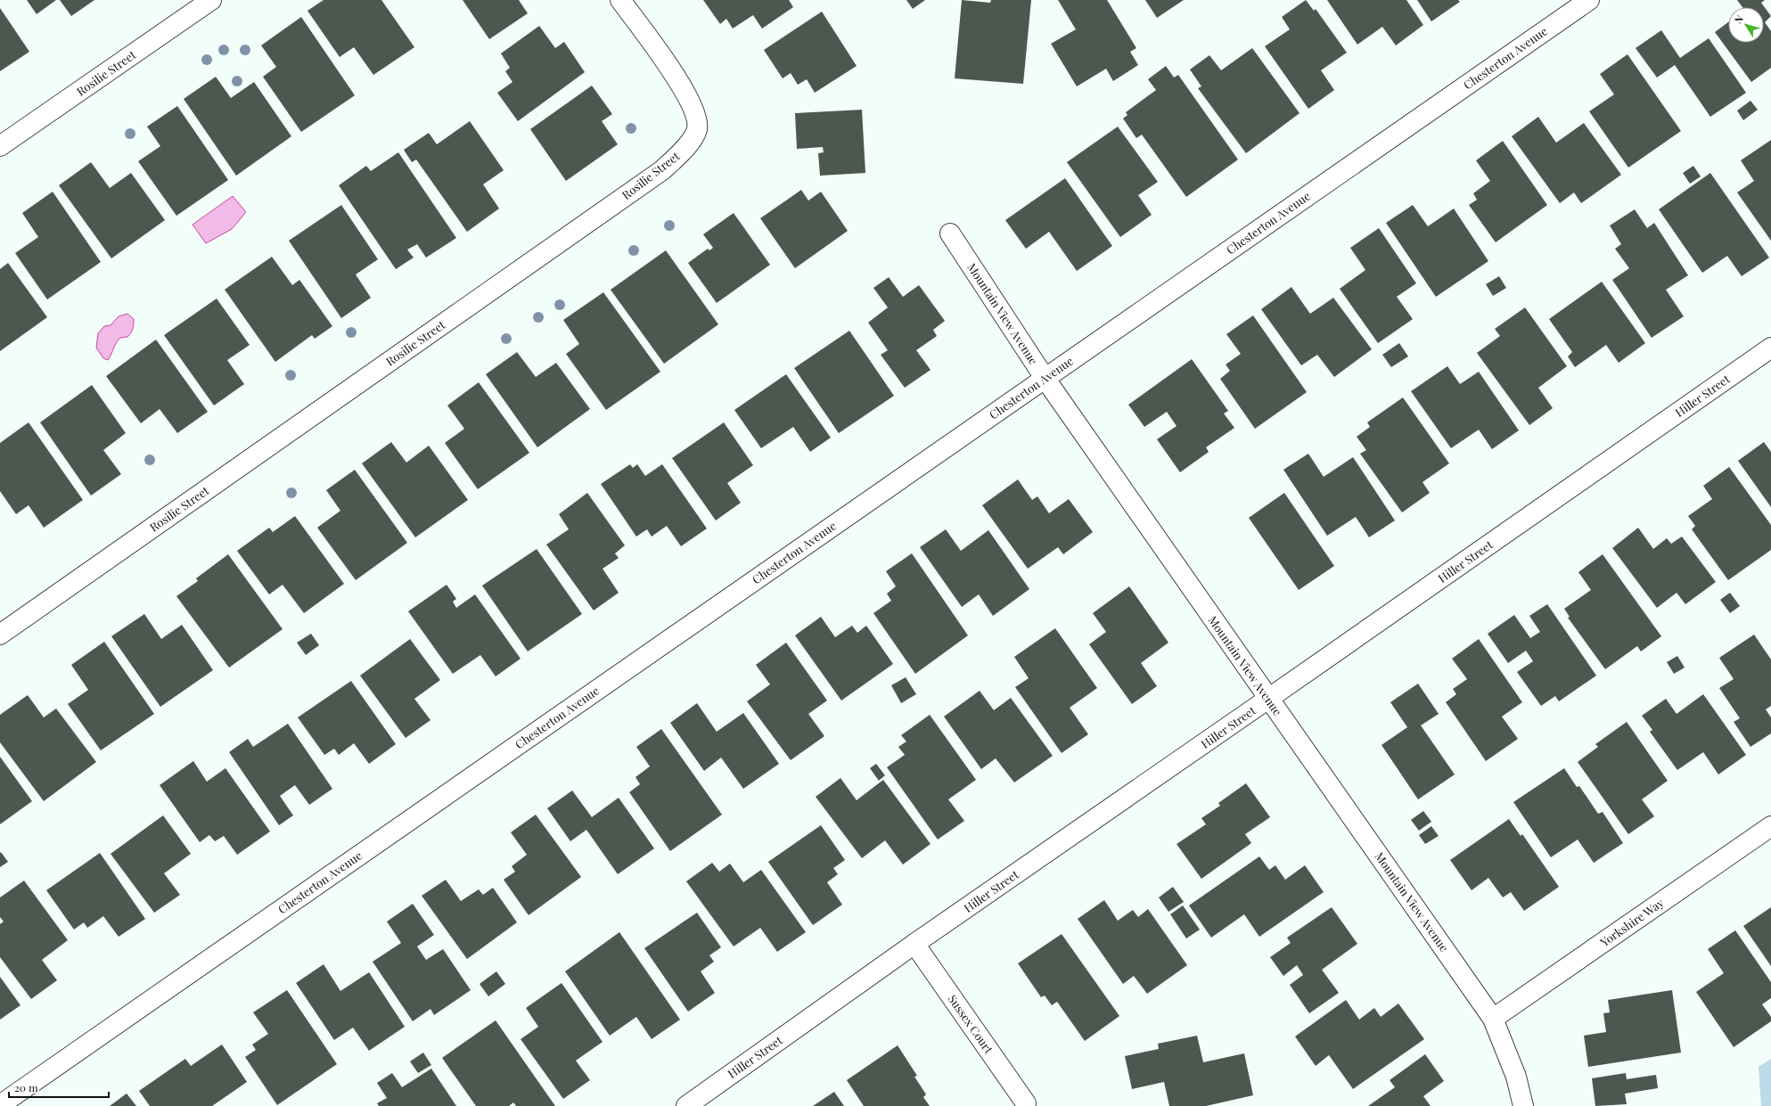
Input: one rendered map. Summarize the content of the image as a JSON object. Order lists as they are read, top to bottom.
{
  "streets": {
    "street": [
      "Chesterton Avenue",
      "Rosilie Street",
      "Mountain View Avenue",
      "Hiller Street",
      "Yorkshire Way",
      "Sussex Court"
    ]
  },
  "crossings": [
    ["Chesterton Avenue", "Mountain View Avenue"],
    ["Mountain View Avenue", "Hiller Street"],
    ["Mountain View Avenue", "Yorkshire Way"],
    ["Hiller Street", "Sussex Court"]
  ],
  "scale_bar": "20 m",
  "north": "top left"
}
